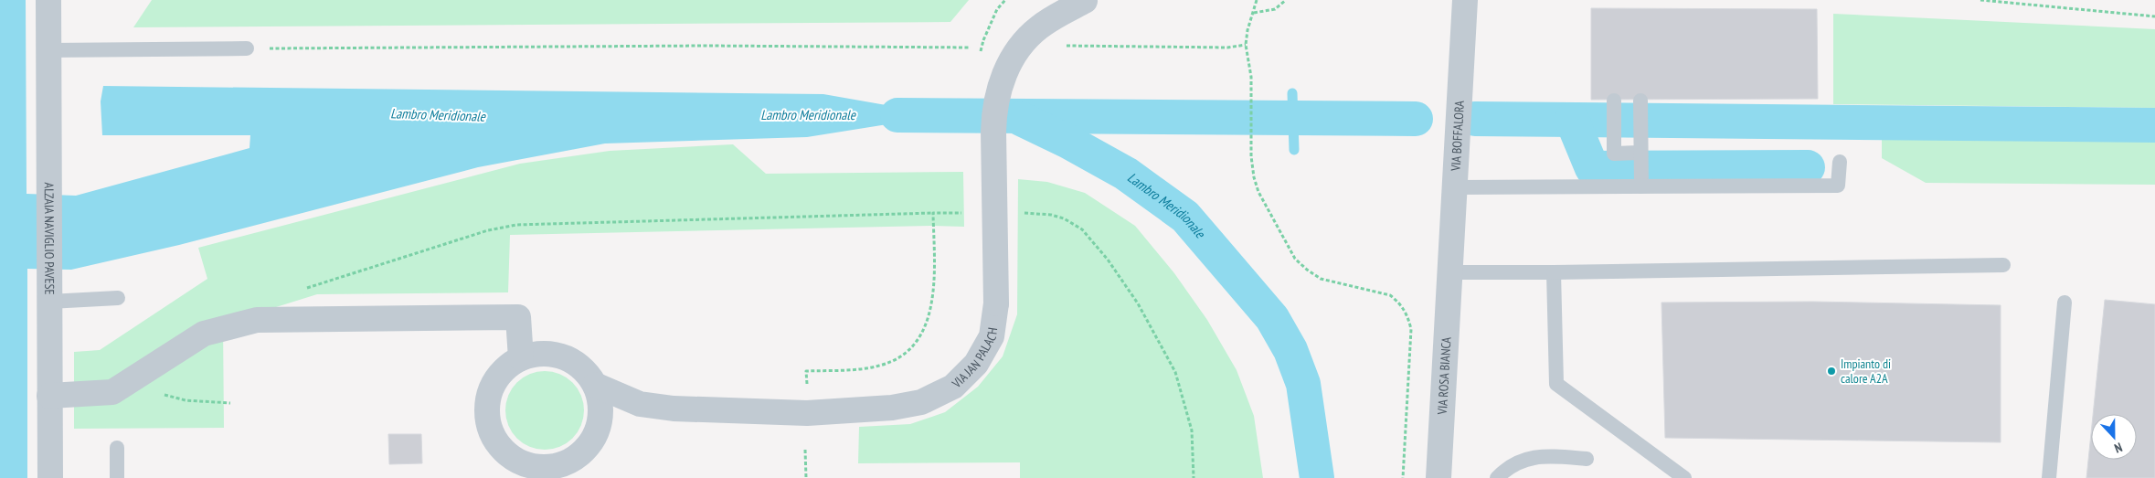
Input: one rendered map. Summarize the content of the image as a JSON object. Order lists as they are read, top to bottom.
{
  "streets": {
    "street": [
      "VIA BOFFALORA",
      "ALZAIA NAVIGLIO PAVESE",
      "VIA JAN PALACH",
      "VIA ROSA BIANCA"
    ]
  },
  "crossings": [
    ["VIA BOFFALORA", "VIA ROSA BIANCA"]
  ],
  "water": ["Lambro Meridionale"],
  "places": ["Impianto di calore A2A"],
  "north": "bottom"
}
